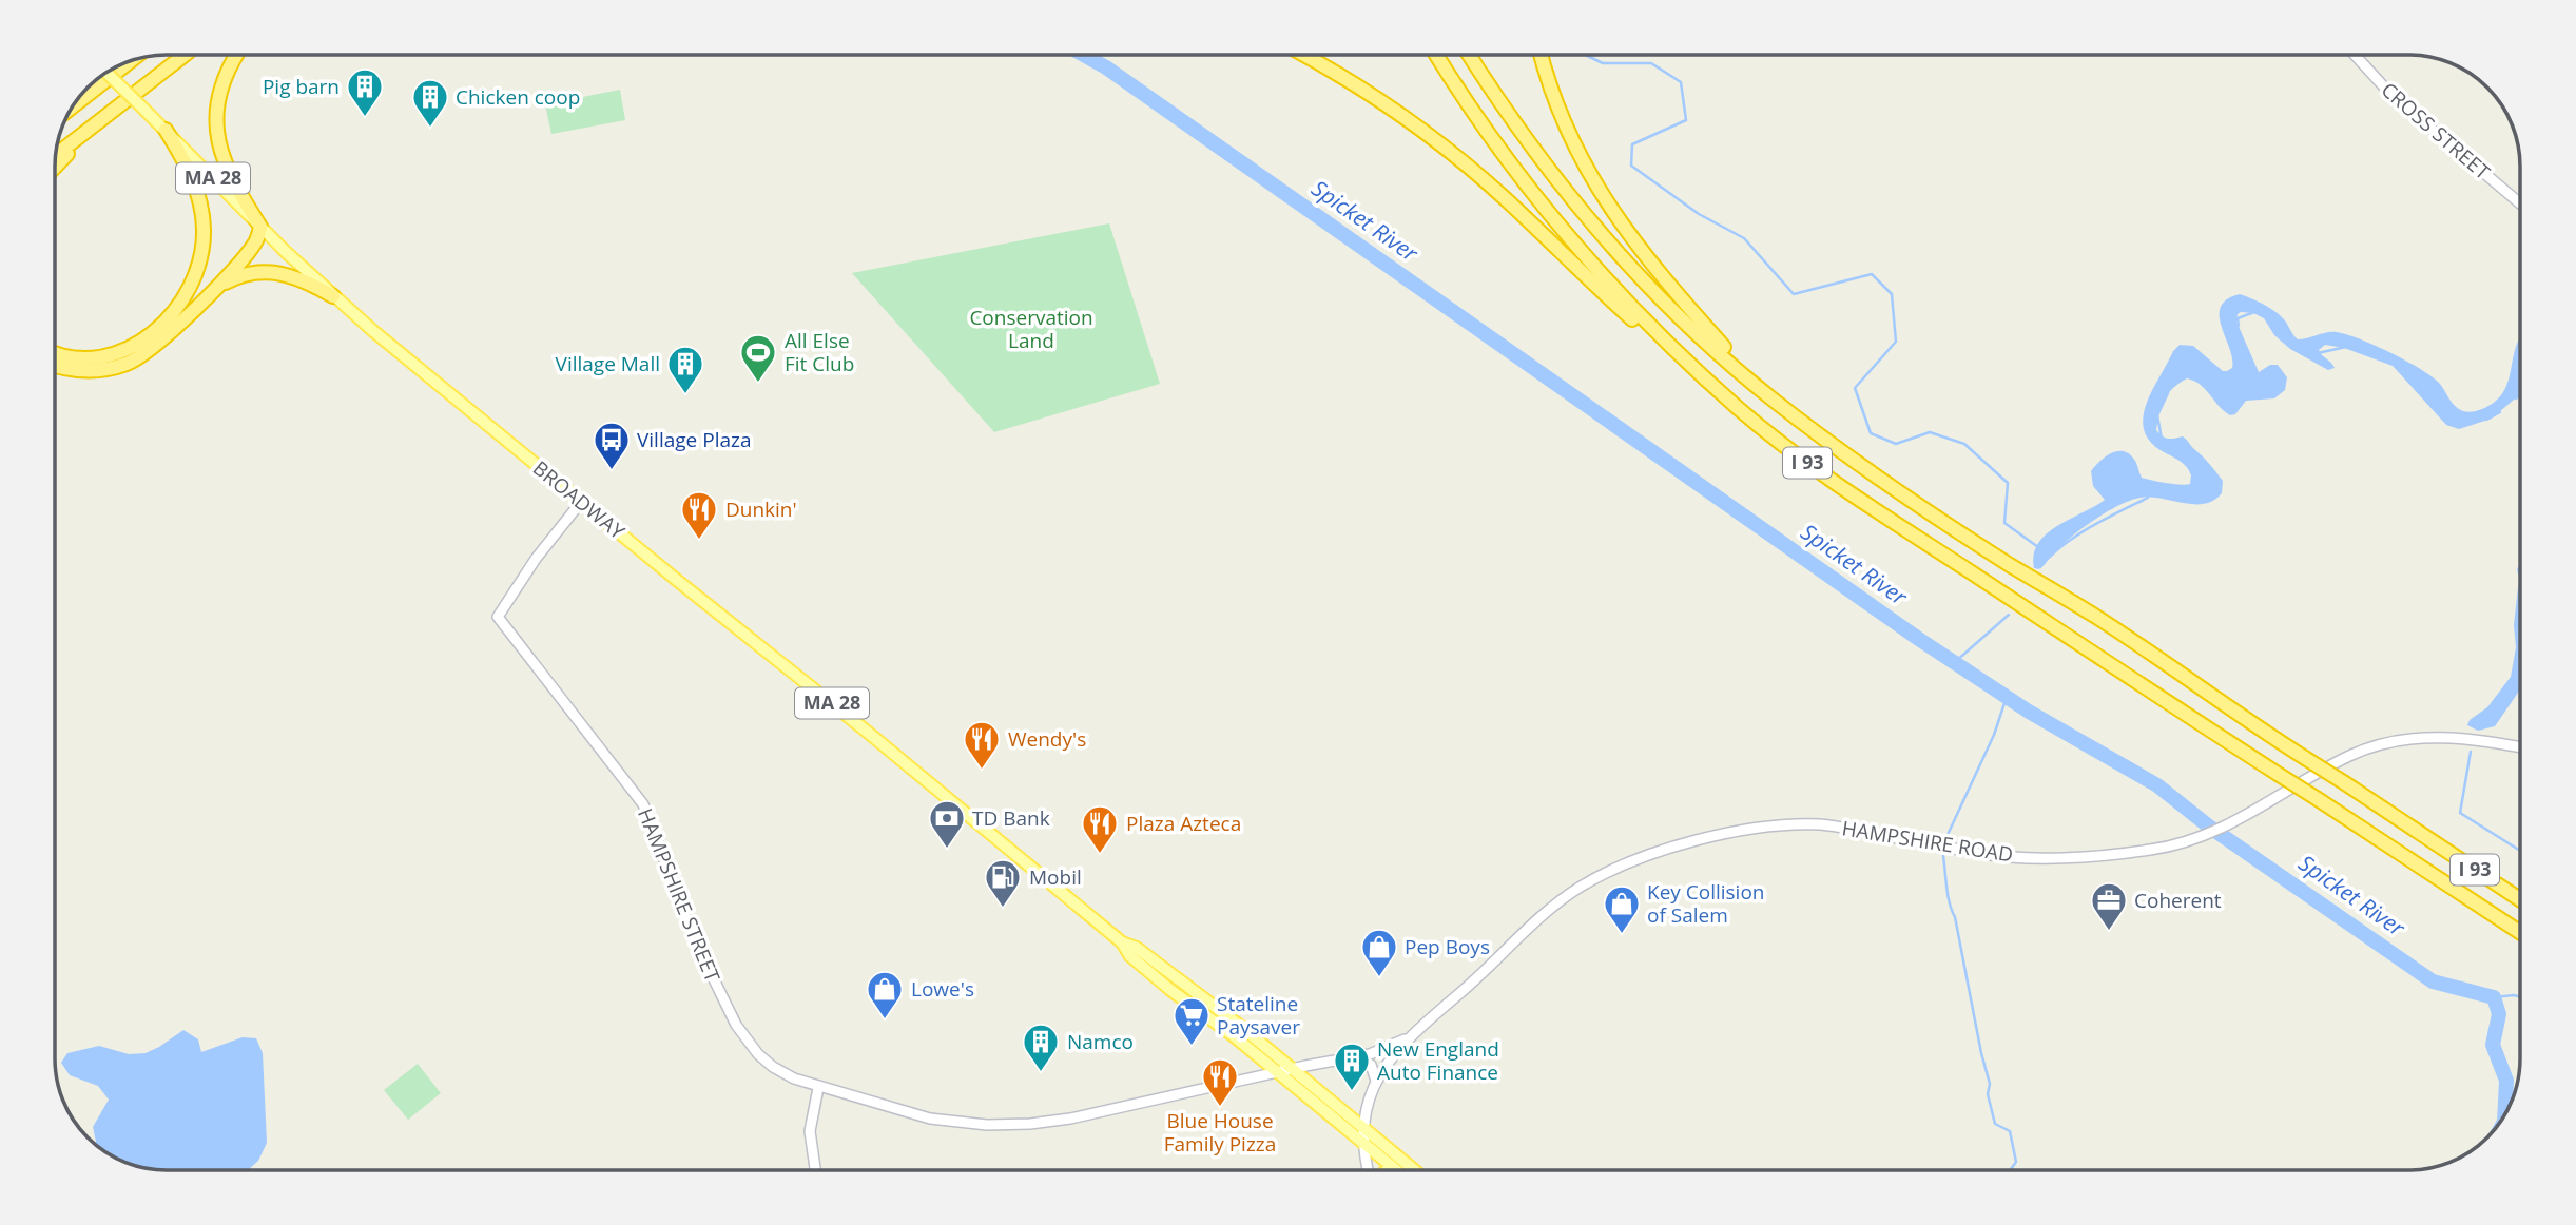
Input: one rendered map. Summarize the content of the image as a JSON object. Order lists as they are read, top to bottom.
{
  "streets": {
    "highway": ["I 93"],
    "main road": ["MA 28", "BROADWAY"],
    "street": ["CROSS STREET", "HAMPSHIRE ROAD", "HAMPSHIRE STREET"]
  },
  "crossings": [
    ["BROADWAY", "HAMPSHIRE STREET"],
    ["HAMPSHIRE ROAD", "HAMPSHIRE STREET"]
  ],
  "water": ["Spicket River"],
  "parks": ["Conservation Land"],
  "places": {
    "building": [
      "Pig barn",
      "Chicken coop",
      "Village Mall",
      "Namco",
      "New England Auto Finance"
    ],
    "sports": ["All Else Fit Club"],
    "bus stop": ["Village Plaza"],
    "restaurant": [
      "Dunkin'",
      "Wendy's",
      "Plaza Azteca",
      "Blue House Family Pizza"
    ],
    "bank": ["TD Bank"],
    "fuel station": ["Mobil"],
    "office": ["Coherent"],
    "shop": ["Key Collision of Salem", "Pep Boys", "Lowe's"],
    "supermarket": ["Stateline Paysaver"]
  }
}
